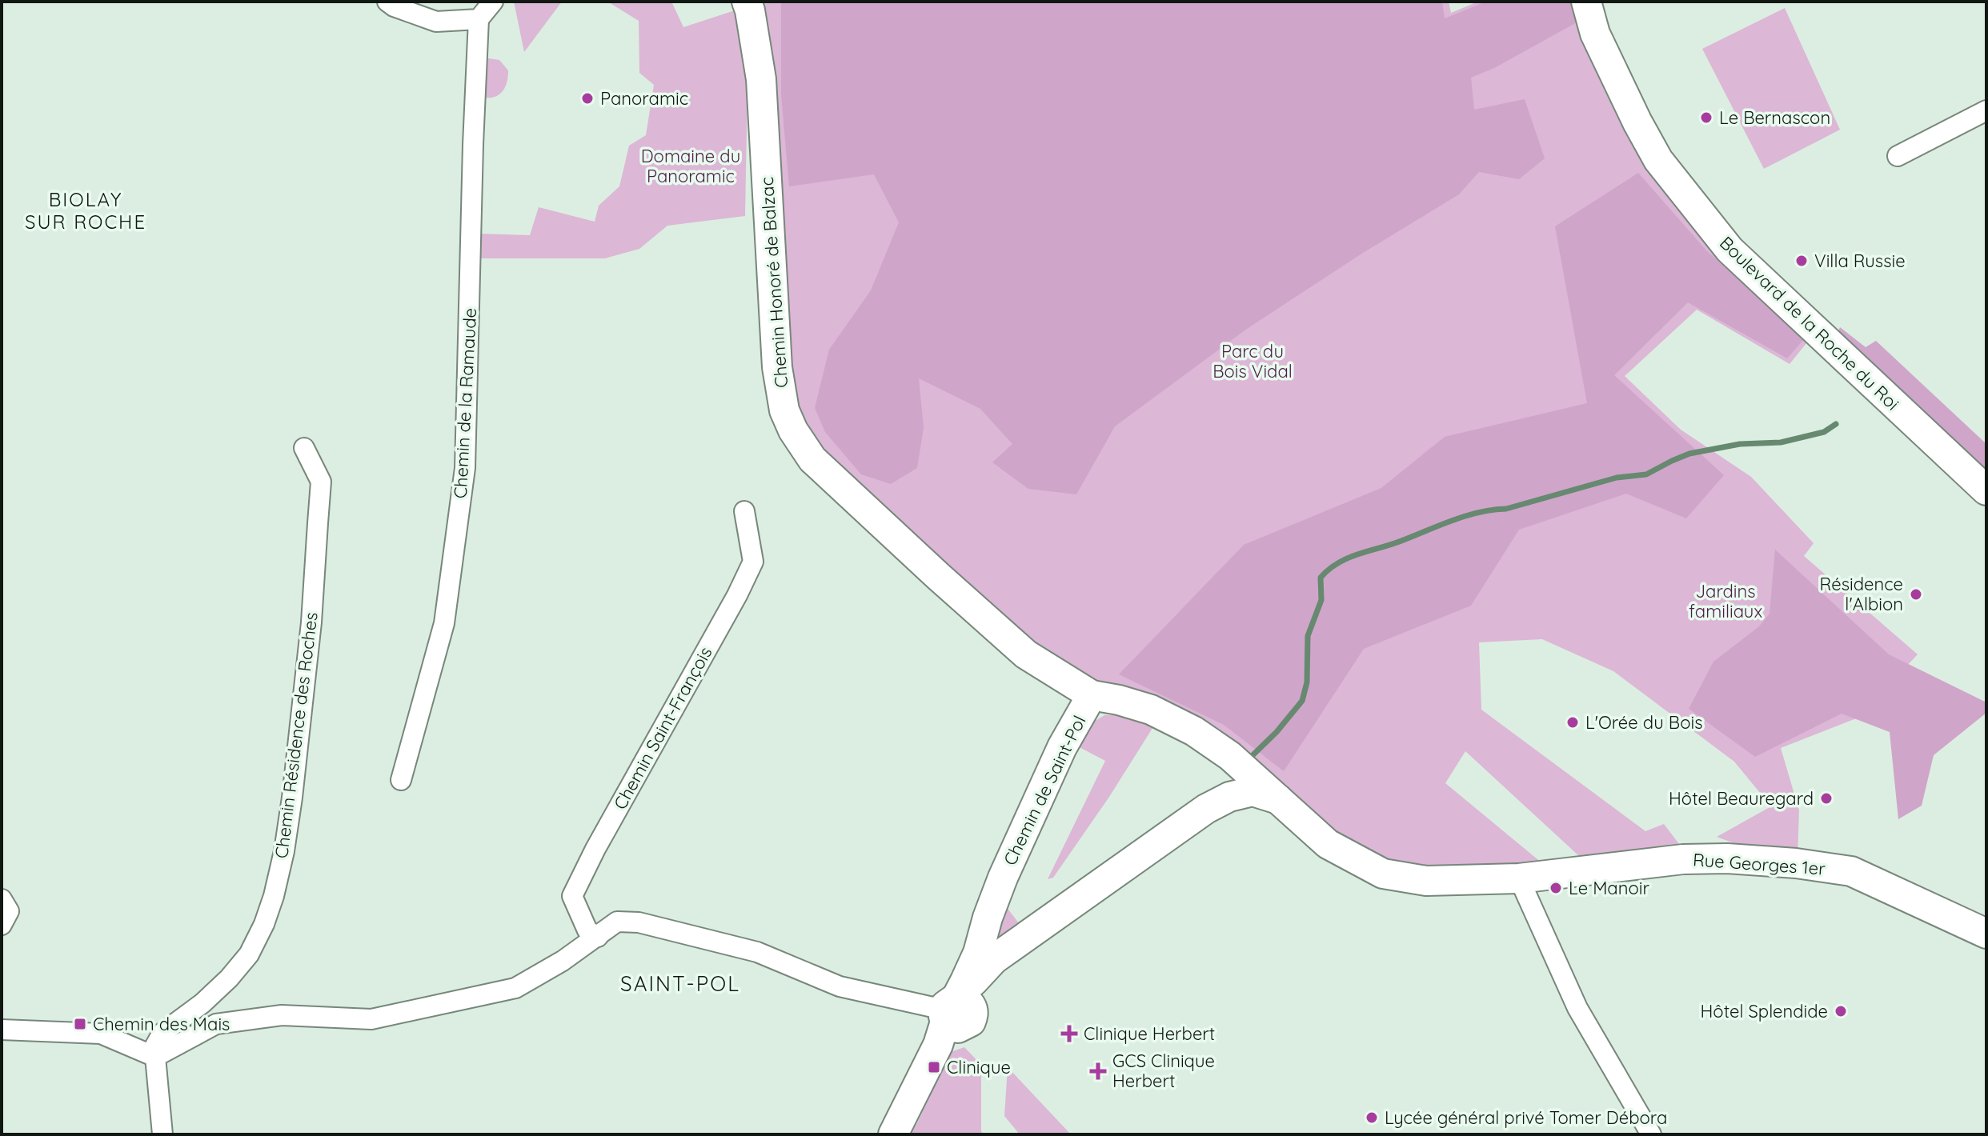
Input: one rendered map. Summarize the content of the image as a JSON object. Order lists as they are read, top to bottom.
{
  "streets": {
    "main road": [
      "Chemin Honoré de Balzac",
      "Boulevard de la Roche du Roi",
      "Chemin de Saint-Pol",
      "Rue Georges 1er"
    ],
    "street": ["Chemin de la Ramaude", "Chemin Saint-François", "Chemin Résidence des Roches"]
  },
  "crossings": [
    ["Chemin Honoré de Balzac", "Chemin de Saint-Pol"]
  ],
  "districts": ["BIOLAY SUR ROCHE", "SAINT-POL"],
  "parks": ["Domaine du Panoramic", "Parc du Bois Vidal", "Jardins familiaux"],
  "places": {
    "other": [
      "Panoramic",
      "Le Bernascon",
      "Villa Russie",
      "Résidence l'Albion",
      "L'Orée du Bois",
      "Hôtel Beauregard",
      "Le Manoir",
      "Hôtel Splendide",
      "Lycée général privé Tomer Débora"
    ],
    "transit": ["Chemin des Mais", "Clinique"],
    "health": ["Clinique Herbert", "GCS Clinique Herbert"]
  }
}
